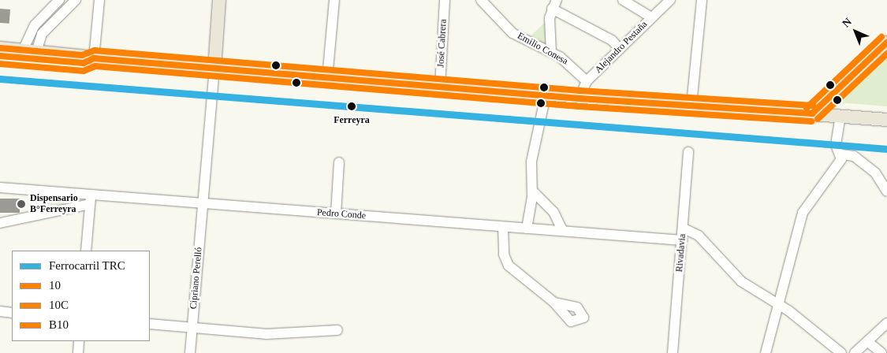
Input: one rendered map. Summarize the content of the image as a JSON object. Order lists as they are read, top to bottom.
{
  "streets": {
    "street": [
      "José Cabrera",
      "Alejandro Pestaña",
      "Emilio Conesa",
      "Pedro Conde",
      "Rivadavia",
      "Cipriano Perelló"
    ]
  },
  "crossings": [
    ["Alejandro Pestaña", "Emilio Conesa"],
    ["Pedro Conde", "Rivadavia"],
    ["Pedro Conde", "Cipriano Perelló"]
  ],
  "places": ["Ferreyra", "Dispensario B°Ferreyra"],
  "lines": [
    "transit line B10",
    "transit line 10",
    "transit line 10C",
    "rail line TRC"
  ],
  "legend": [
    "Ferrocarril TRC",
    "10",
    "10C",
    "B10"
  ],
  "north": "top left"
}
